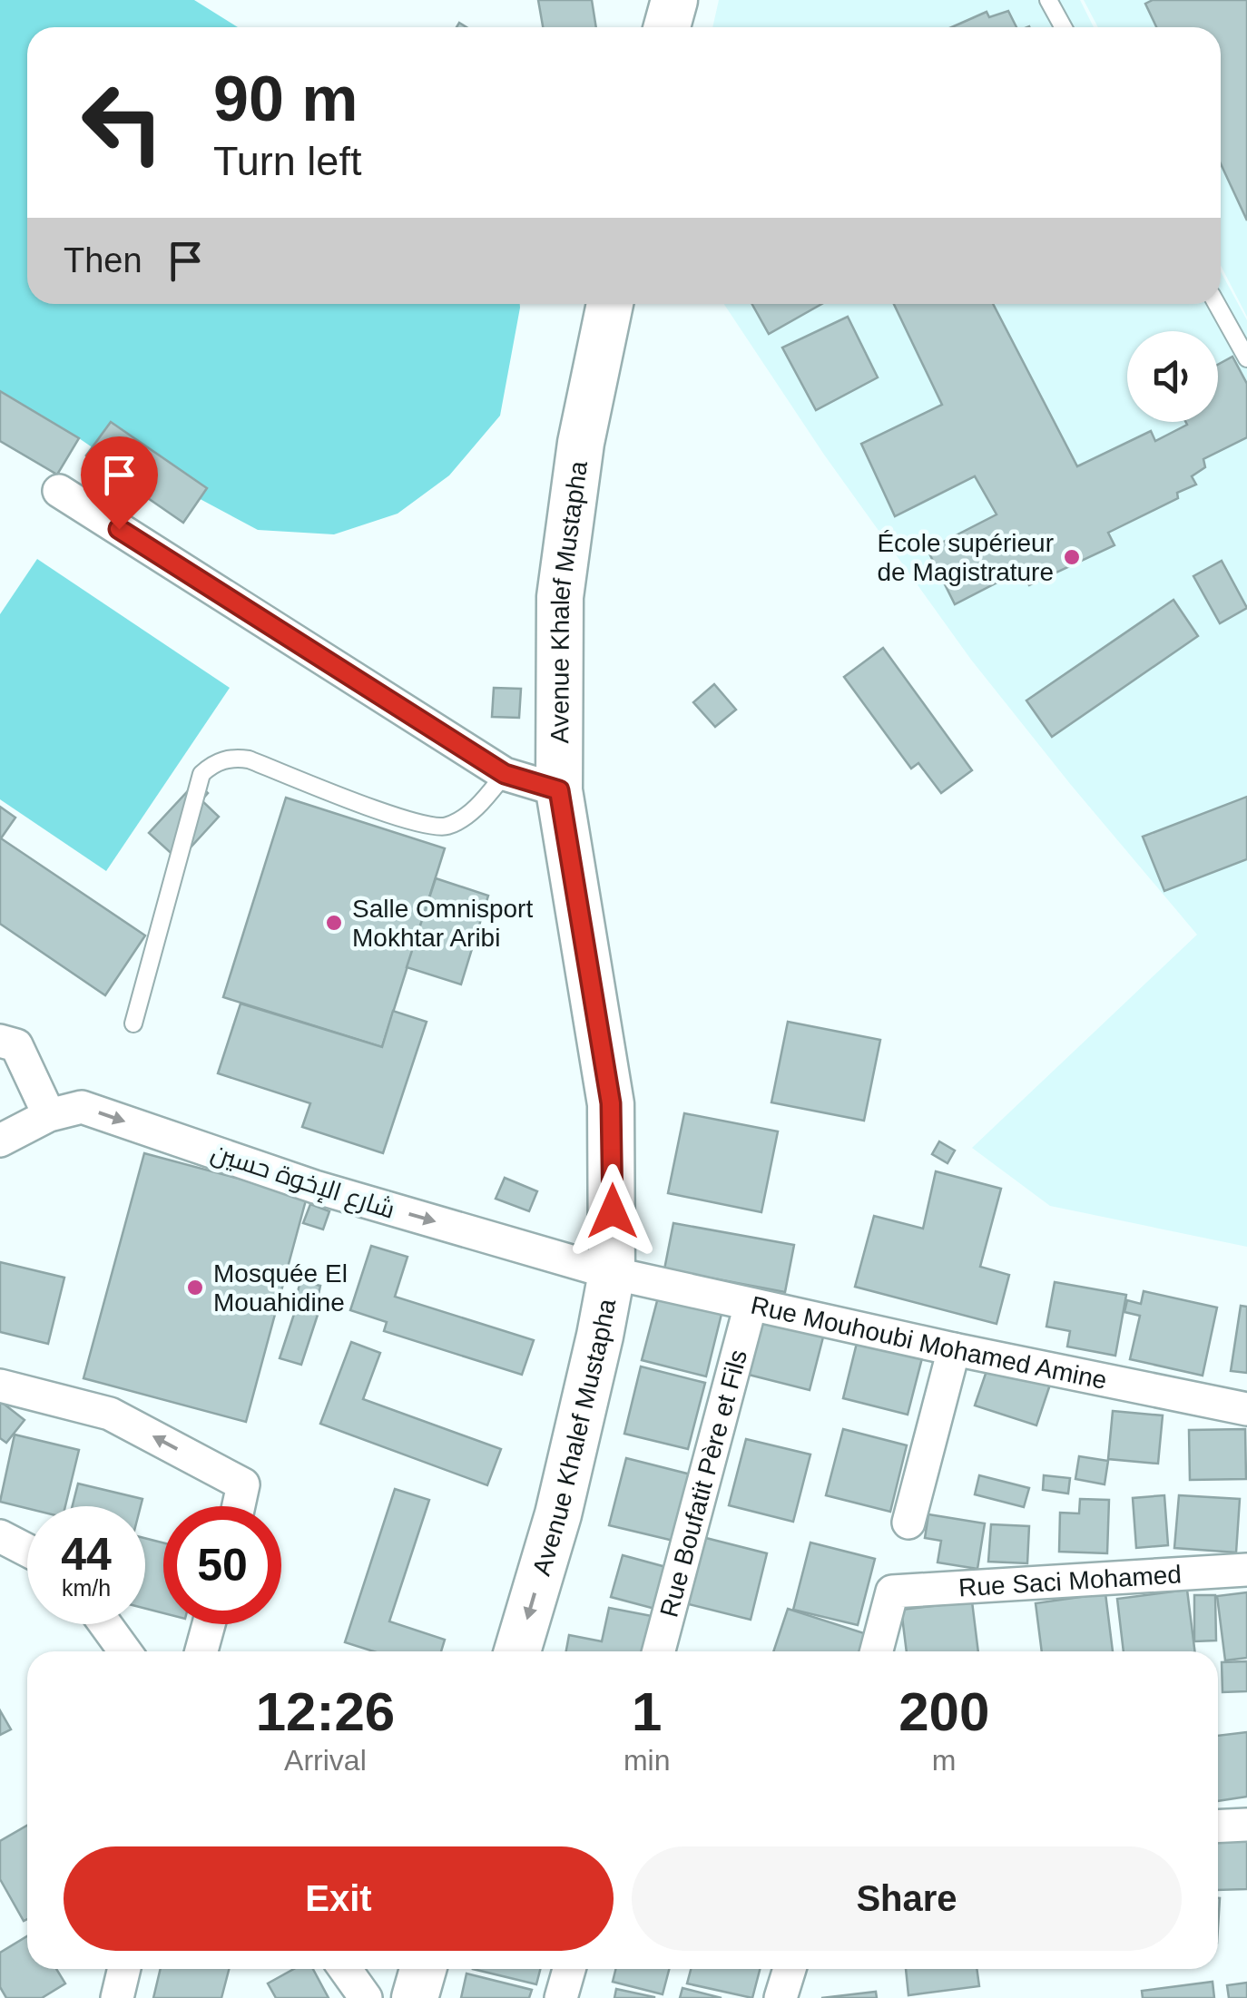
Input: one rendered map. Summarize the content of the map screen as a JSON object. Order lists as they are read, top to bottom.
{
  "streets": {
    "main road": ["Avenue Khalef Mustapha"],
    "street": [
      "شارع الإخوة حسين",
      "Rue Mouhoubi Mohamed Amine",
      "Rue Boufatit Père et Fils",
      "Rue Saci Mohamed"
    ]
  },
  "crossings": [
    ["Avenue Khalef Mustapha", "شارع الإخوة حسين"],
    ["Avenue Khalef Mustapha", "Rue Mouhoubi Mohamed Amine"],
    ["شارع الإخوة حسين", "Rue Mouhoubi Mohamed Amine"],
    ["Rue Mouhoubi Mohamed Amine", "Rue Boufatit Père et Fils"]
  ],
  "one_way": ["شارع الإخوة حسين"],
  "places": ["École supérieur de Magistrature", "Salle Omnisport Mokhtar Aribi", "Mosquée El Mouahidine"],
  "page": {
    "turn": ["90 m", "Turn left"],
    "then": "Then",
    "speed": "44 km/h",
    "limit": "50",
    "eta": [
      "12:26",
      "Arrival",
      "1",
      "min",
      "200",
      "m"
    ],
    "buttons": ["Exit", "Share"]
  }
}
